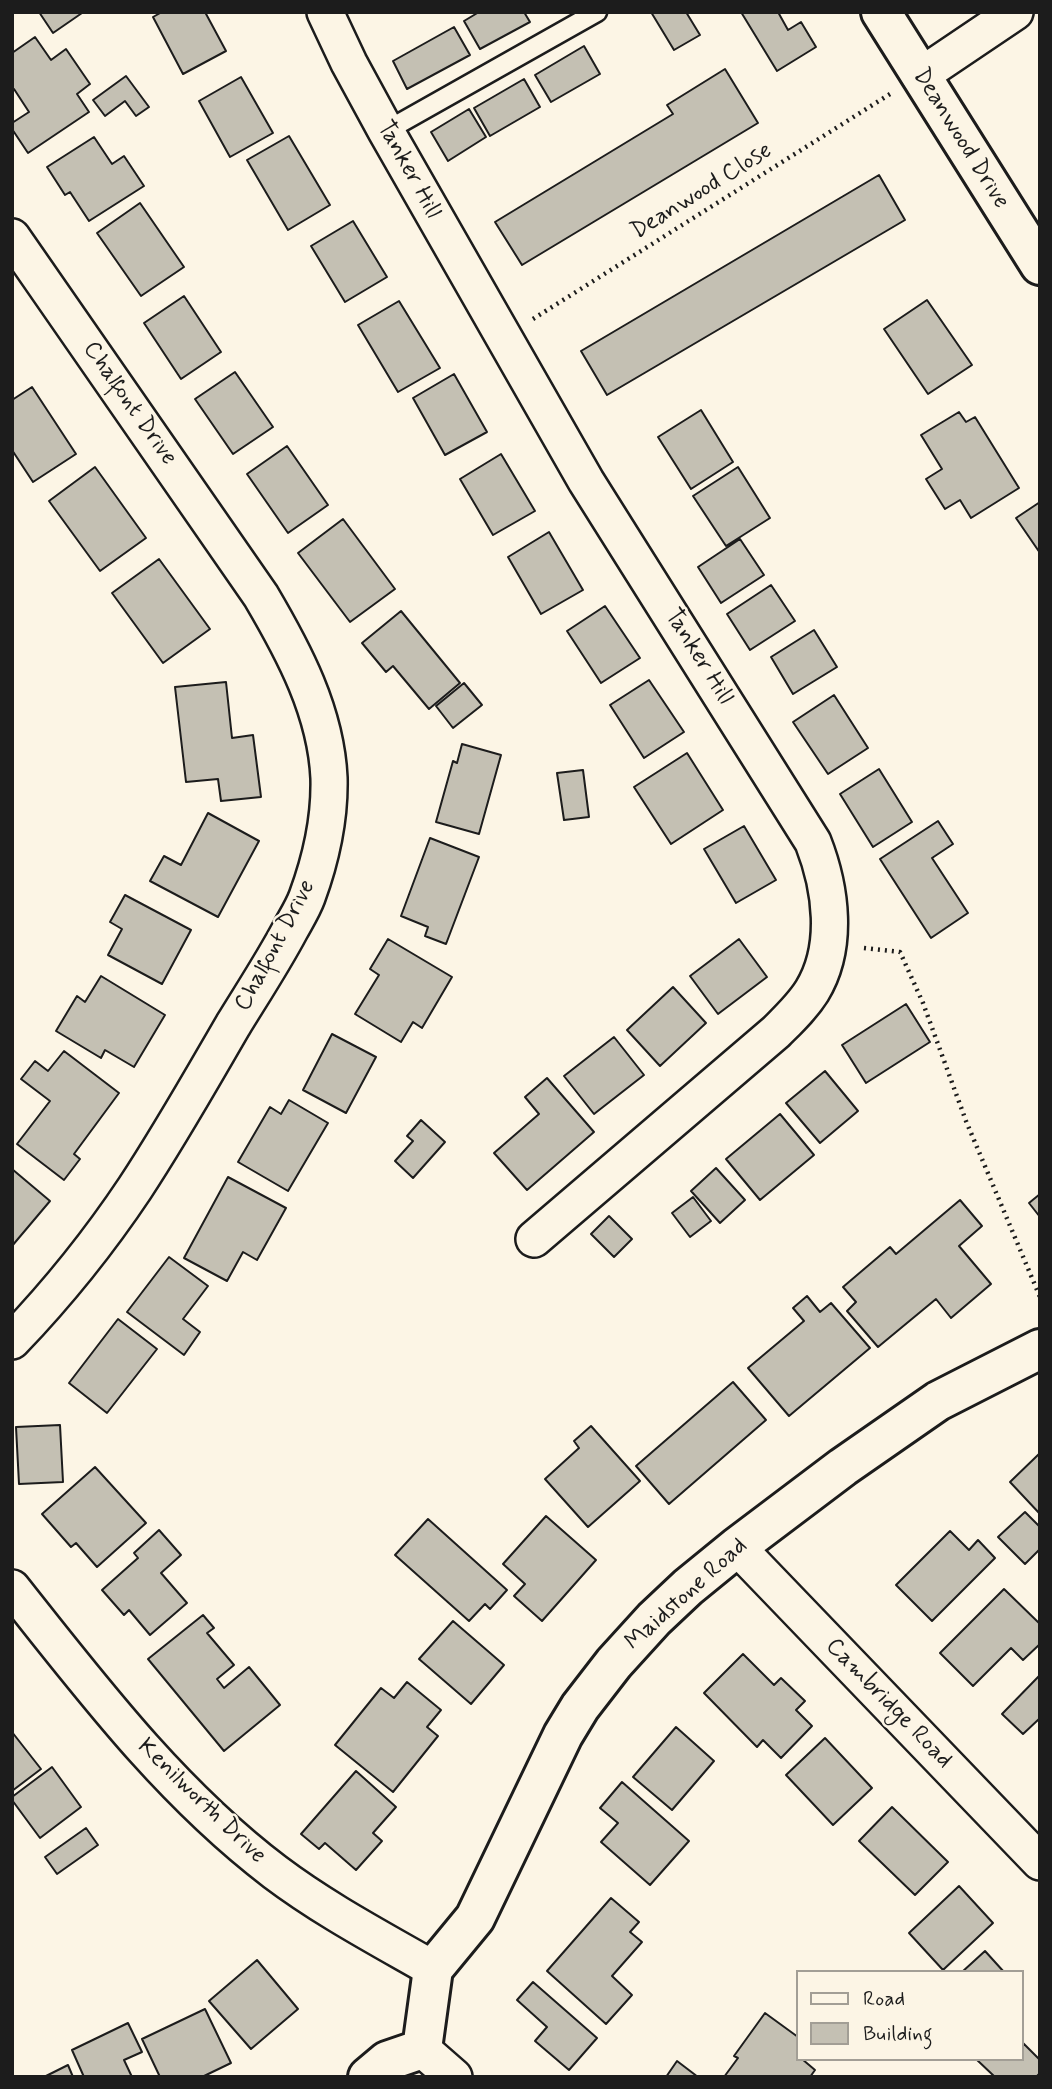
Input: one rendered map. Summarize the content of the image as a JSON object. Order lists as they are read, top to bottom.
{
  "streets": {
    "street": [
      "Deanwood Drive",
      "Tanker Hill",
      "Chalfont Drive",
      "Maidstone Road",
      "Cambridge Road",
      "Kenilworth Drive"
    ],
    "path": ["Deanwood Close"]
  },
  "crossings": [
    ["Deanwood Drive", "Deanwood Close"],
    ["Tanker Hill", "Deanwood Close"],
    ["Maidstone Road", "Cambridge Road"],
    ["Maidstone Road", "Kenilworth Drive"]
  ],
  "legend": ["Road", "Building"]
}
